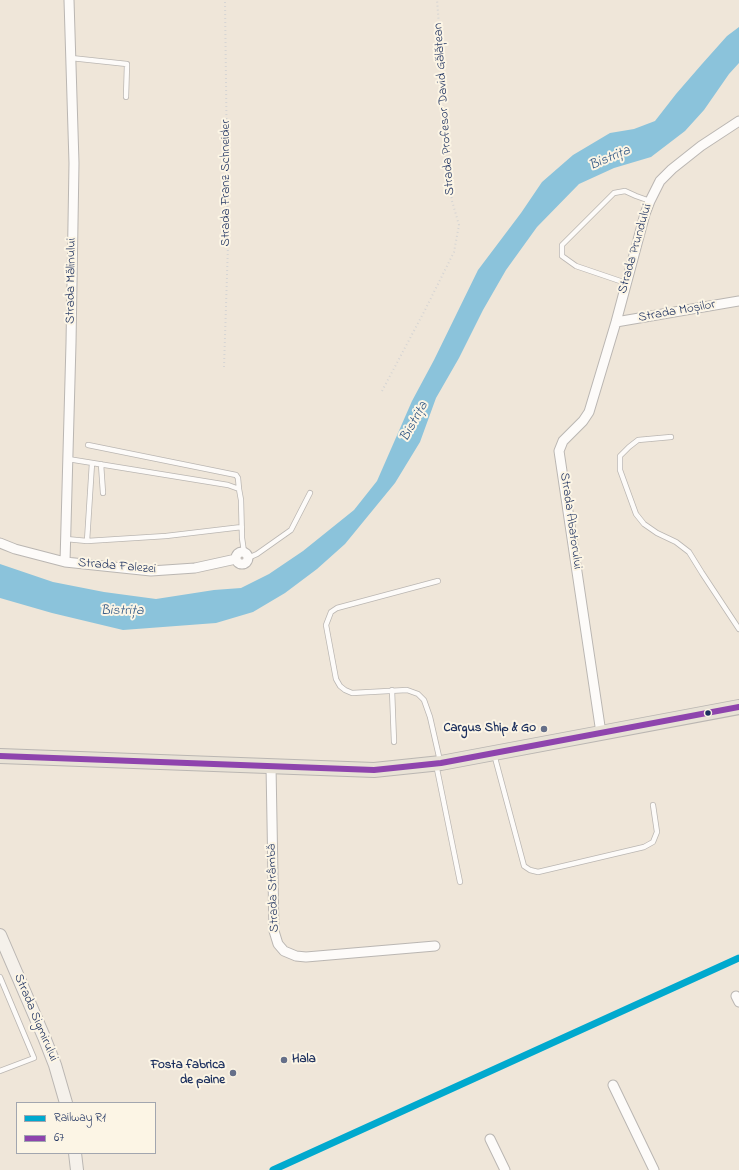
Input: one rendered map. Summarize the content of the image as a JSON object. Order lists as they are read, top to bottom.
{
  "streets": {
    "main road": ["Strada Sigmirului"],
    "street": [
      "Strada Prundului",
      "Strada Mălinului",
      "Strada Moșilor",
      "Strada Abatorului",
      "Strada Falezei",
      "Strada Strâmbă"
    ],
    "path": ["Strada Profesor David Gălățean", "Strada Franz Schneider"]
  },
  "crossings": [
    ["Strada Prundului", "Strada Moșilor"],
    ["Strada Prundului", "Strada Abatorului"],
    ["Strada Mălinului", "Strada Falezei"],
    ["Strada Moșilor", "Strada Abatorului"]
  ],
  "water": ["Bistrița"],
  "places": ["Cargus Ship & Go", "Hala", "Fosta fabrica de paine"],
  "lines": ["transit line 67", "rail line R1"],
  "legend": ["Railway R1", "67"]
}
